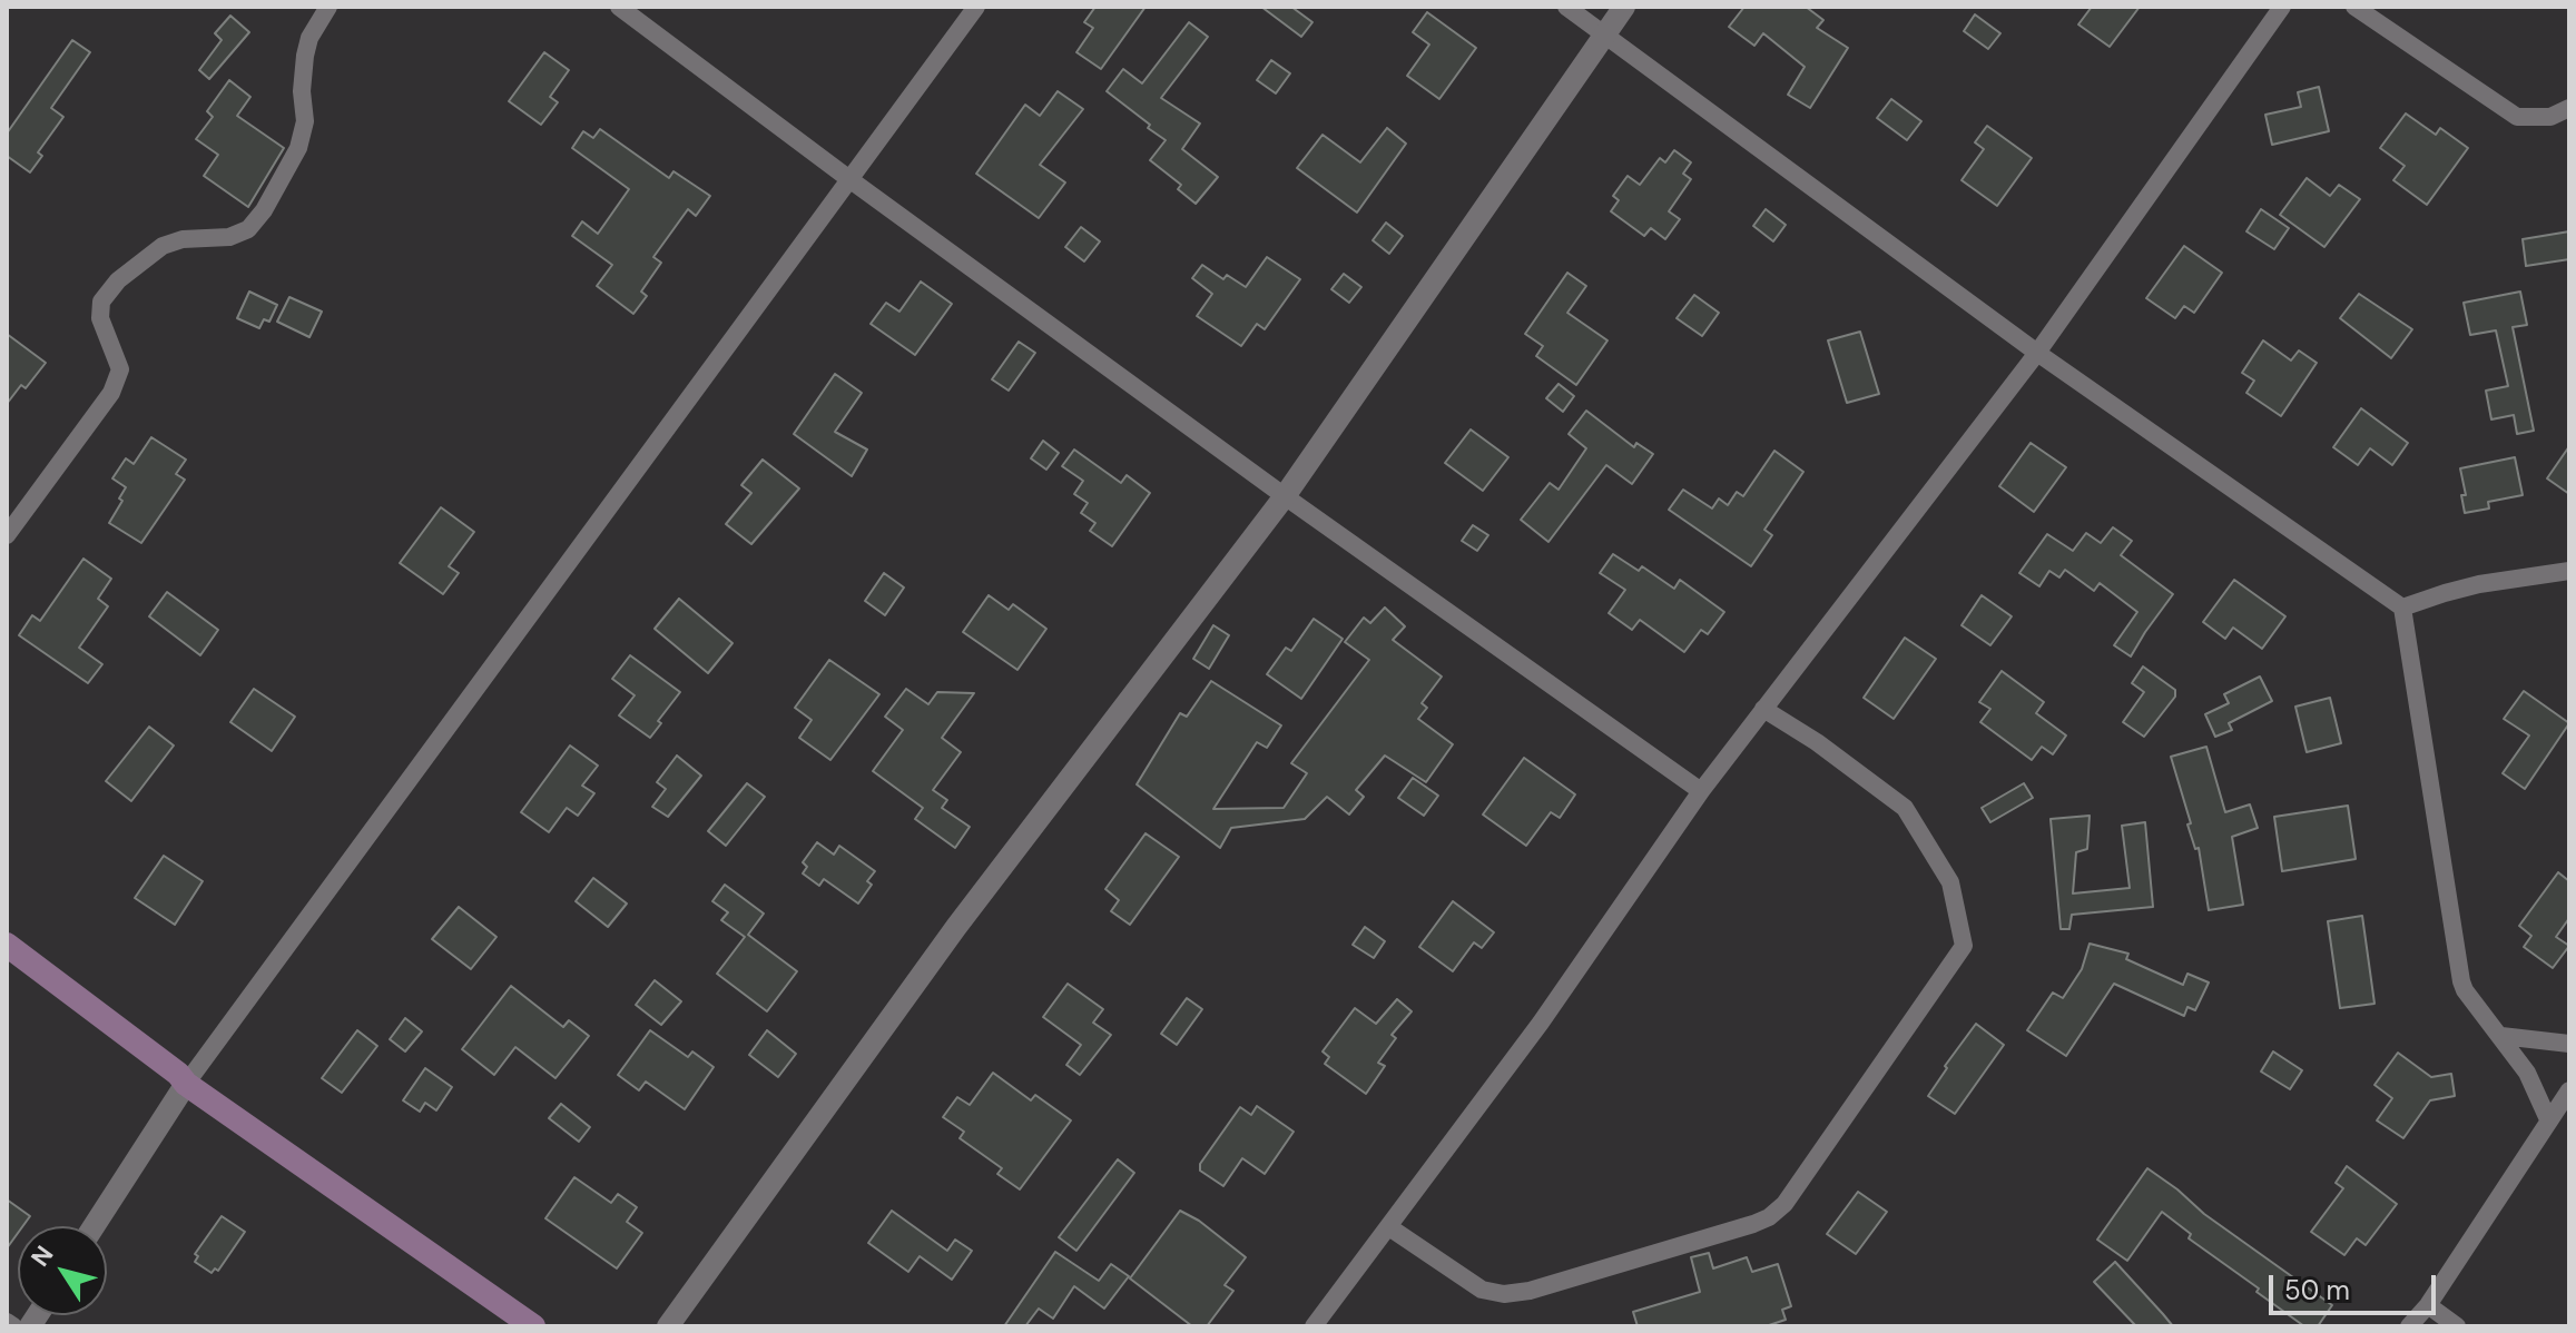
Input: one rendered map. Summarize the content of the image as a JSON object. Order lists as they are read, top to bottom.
{
  "scale_bar": "50 m",
  "north": "top left"
}
